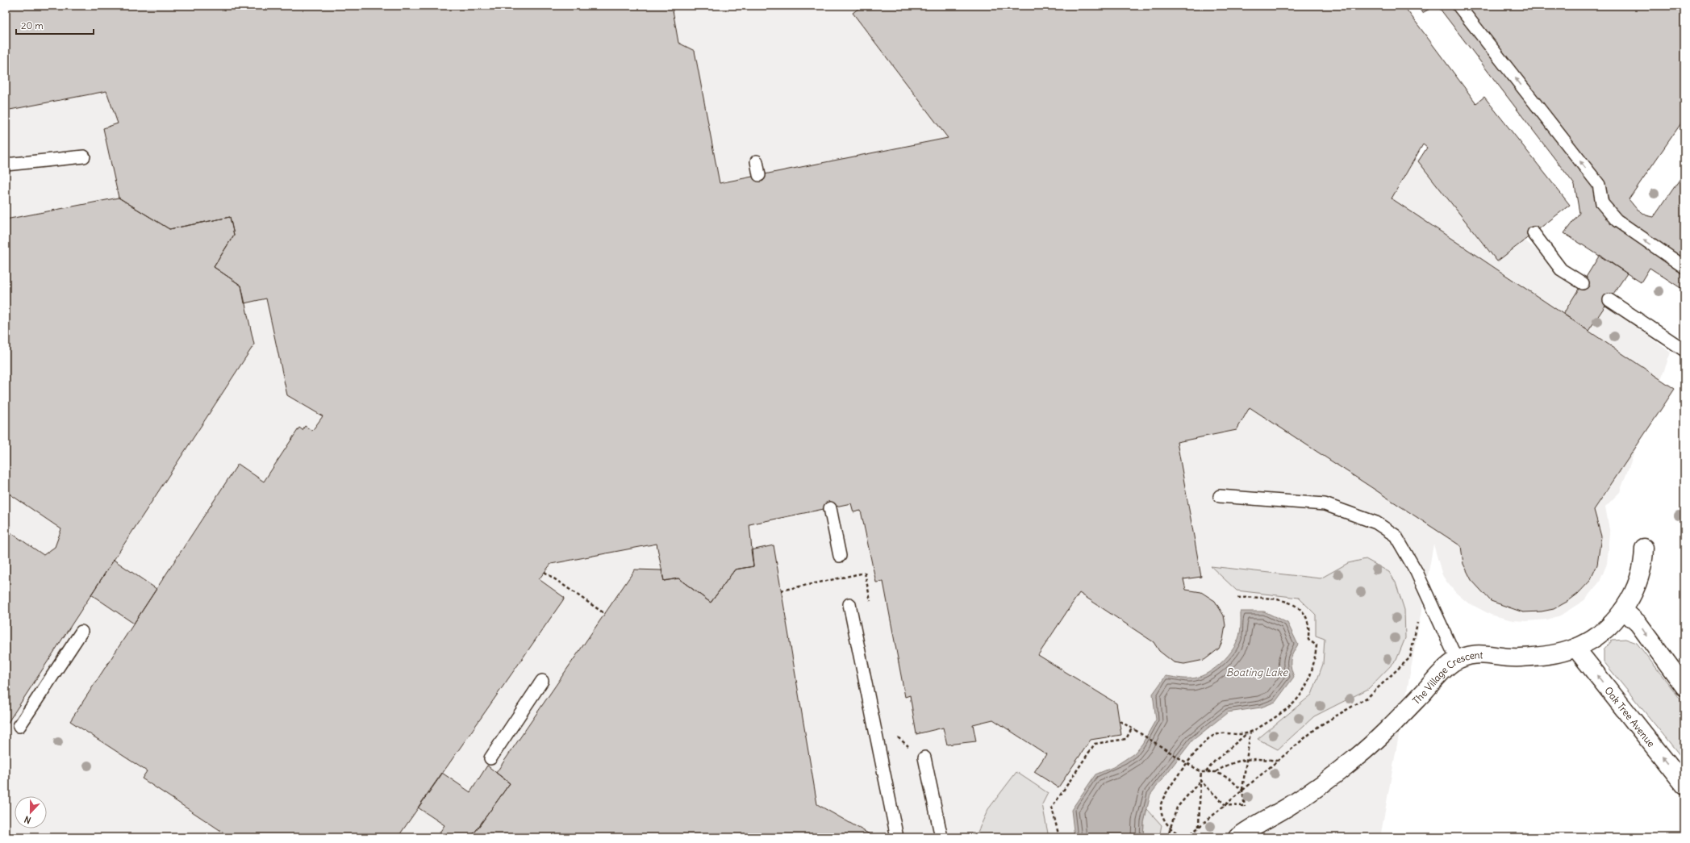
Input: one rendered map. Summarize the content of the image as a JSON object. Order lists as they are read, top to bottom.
{
  "streets": {
    "street": ["The Village Crescent", "Oak Tree Avenue"]
  },
  "crossings": [
    ["The Village Crescent", "Oak Tree Avenue"]
  ],
  "water": ["Boating Lake"],
  "scale_bar": "20 m",
  "north": "bottom"
}
